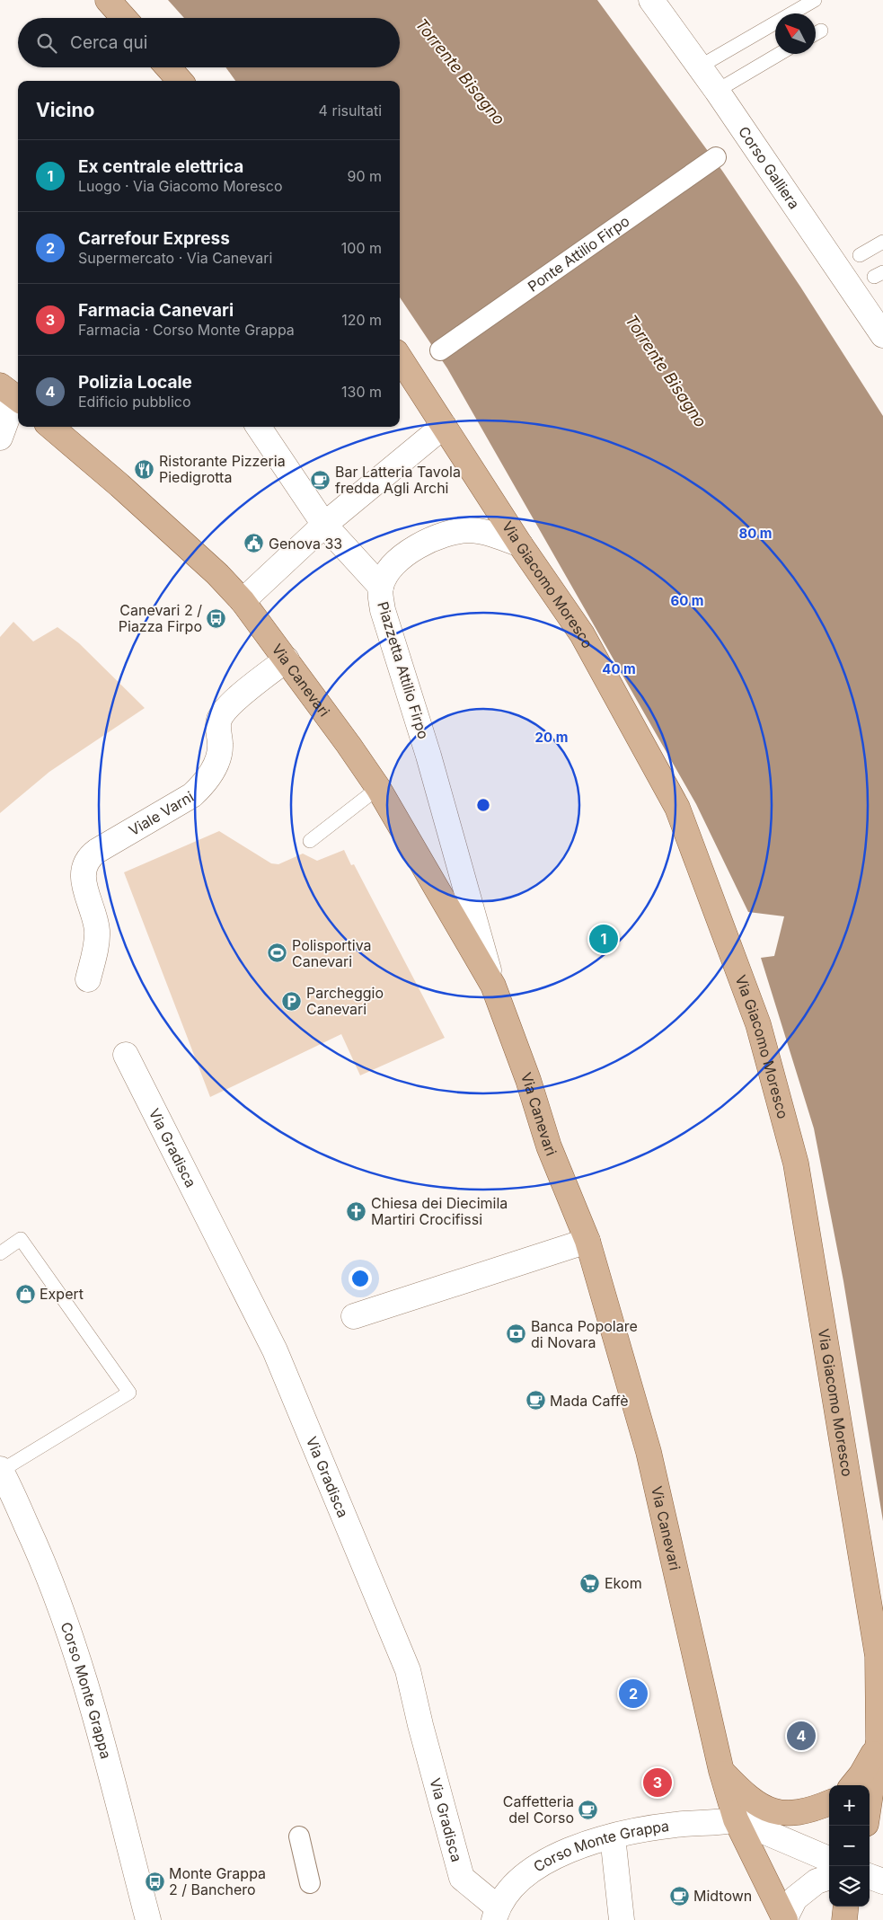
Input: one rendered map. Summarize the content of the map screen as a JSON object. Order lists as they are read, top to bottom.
{
  "streets": {
    "main road": ["Via Giacomo Moresco", "Via Canevari"],
    "street": [
      "Corso Galliera",
      "Ponte Attilio Firpo",
      "Piazzetta Attilio Firpo",
      "Viale Varni",
      "Via Gradisca",
      "Corso Monte Grappa"
    ]
  },
  "crossings": [
    ["Via Giacomo Moresco", "Piazzetta Attilio Firpo"],
    ["Piazzetta Attilio Firpo", "Via Canevari"],
    ["Via Canevari", "Viale Varni"],
    ["Via Canevari", "Corso Monte Grappa"],
    ["Via Gradisca", "Corso Monte Grappa"]
  ],
  "water": ["Torrente Bisagno"],
  "places": {
    "restaurant": ["Ristorante Pizzeria Piedigrotta"],
    "cafe": [
      "Bar Latteria Tavola fredda Agli Archi",
      "Mada Caffè",
      "Caffetteria del Corso",
      "Midtown"
    ],
    "public building": ["Genova 33"],
    "bus stop": ["Canevari 2 / Piazza Firpo", "Monte Grappa 2 / Banchero"],
    "sports": ["Polisportiva Canevari"],
    "parking": ["Parcheggio Canevari"],
    "church": ["Chiesa dei Diecimila Martiri Crocifissi"],
    "shop": ["Expert"],
    "bank": ["Banca Popolare di Novara"],
    "supermarket": ["Ekom"]
  },
  "north": "top left",
  "page": {
    "search": "Cerca qui",
    "heading": ["Vicino", "4 risultati"],
    "list": [
      {
        "mark": "1",
        "name": "Ex centrale elettrica",
        "note": "Luogo · Via Giacomo Moresco",
        "value": "90 m"
      },
      {
        "mark": "2",
        "name": "Carrefour Express",
        "note": "Supermercato · Via Canevari",
        "value": "100 m"
      },
      {
        "mark": "3",
        "name": "Farmacia Canevari",
        "note": "Farmacia · Corso Monte Grappa",
        "value": "120 m"
      },
      {
        "mark": "4",
        "name": "Polizia Locale",
        "note": "Edificio pubblico",
        "value": "130 m"
      }
    ],
    "pins": [
      "1",
      "2",
      "4",
      "3"
    ],
    "map_buttons": ["+", "−"]
  },
  "rings": [
    "80 m",
    "60 m",
    "40 m",
    "20 m"
  ]
}
